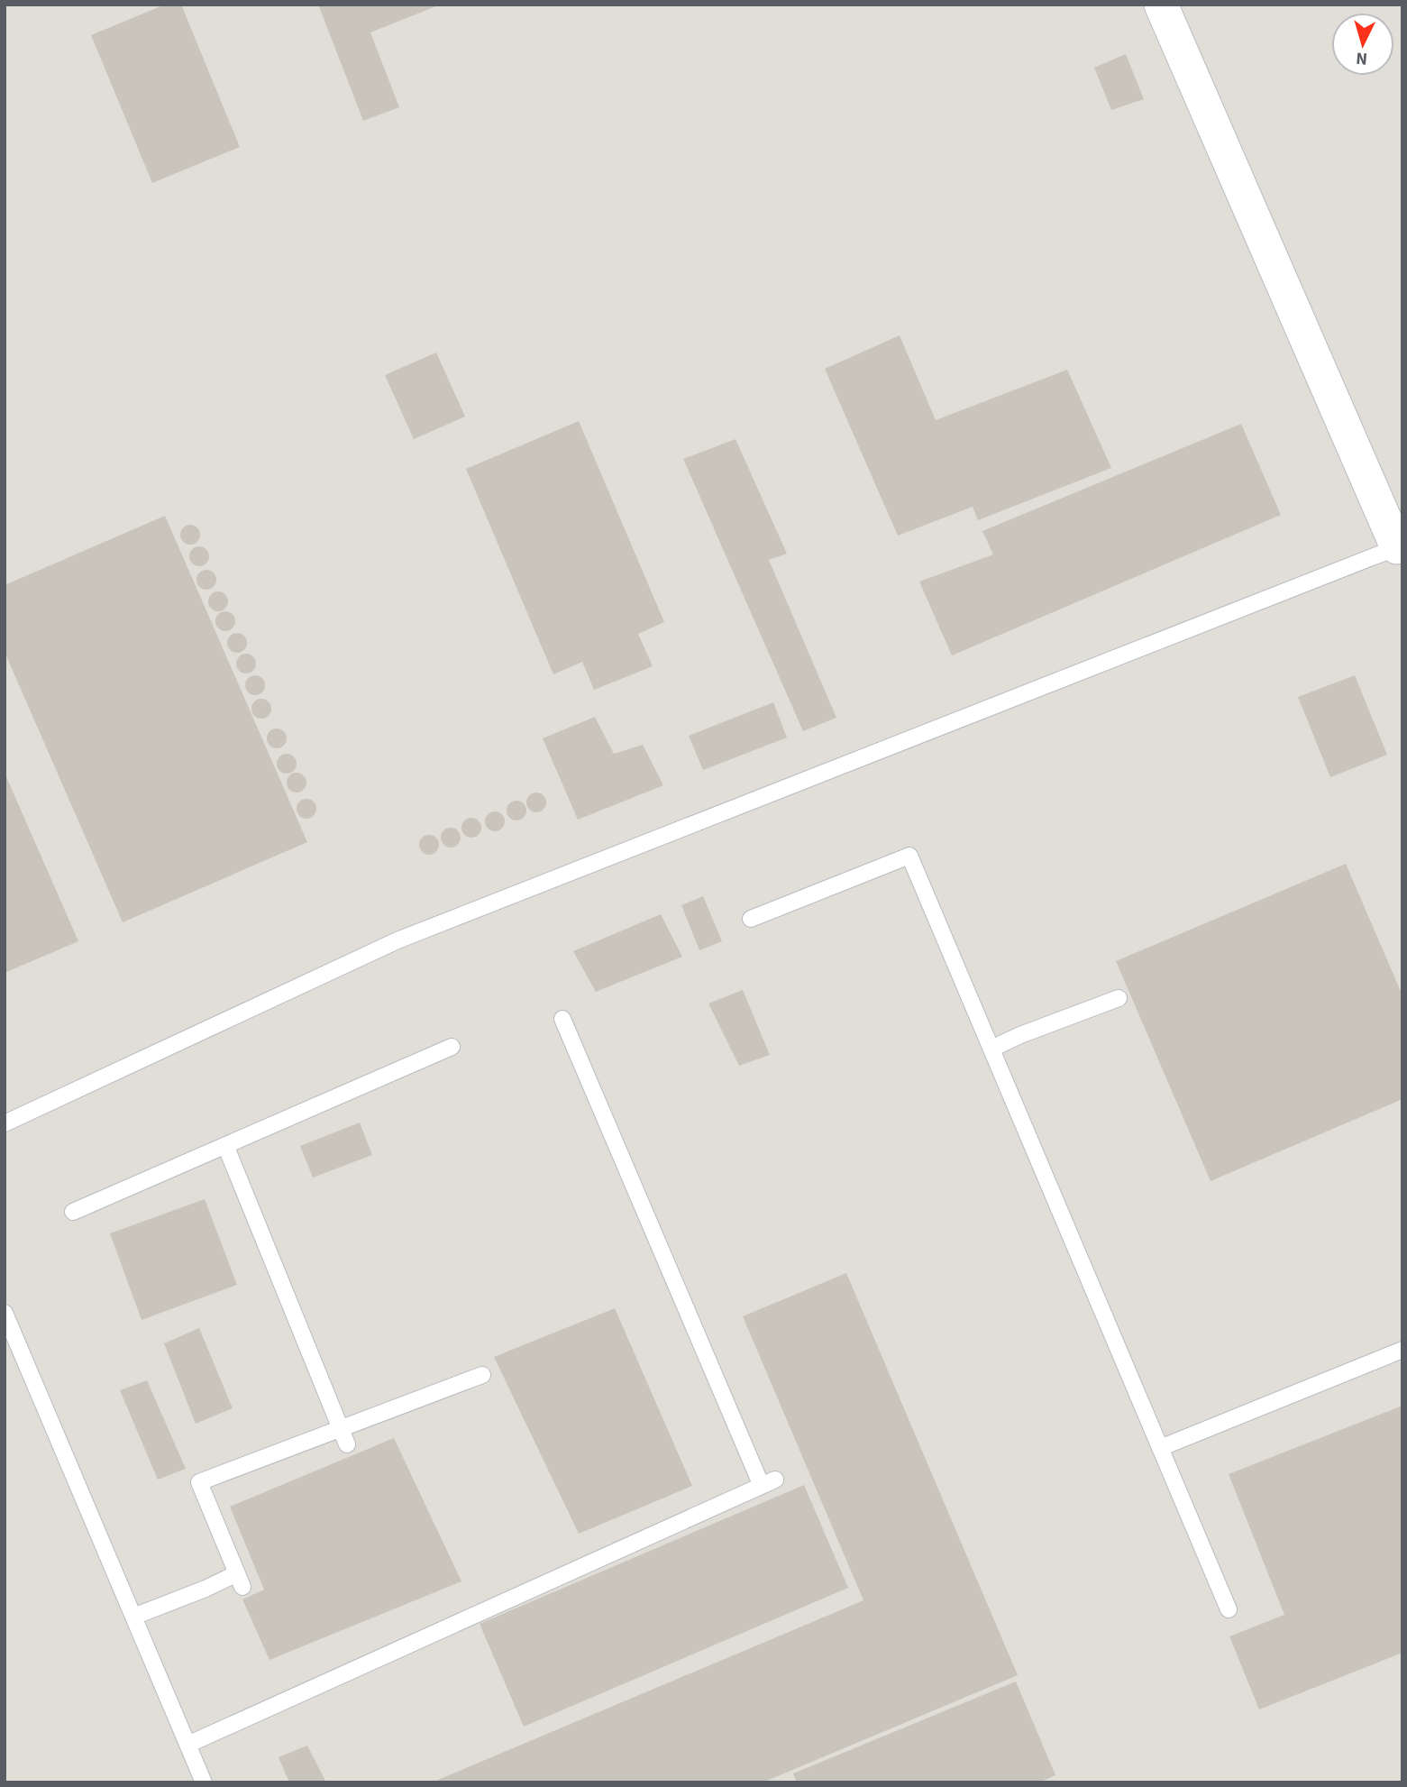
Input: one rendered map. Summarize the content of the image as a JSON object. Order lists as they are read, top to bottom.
{
  "north": "bottom"
}
